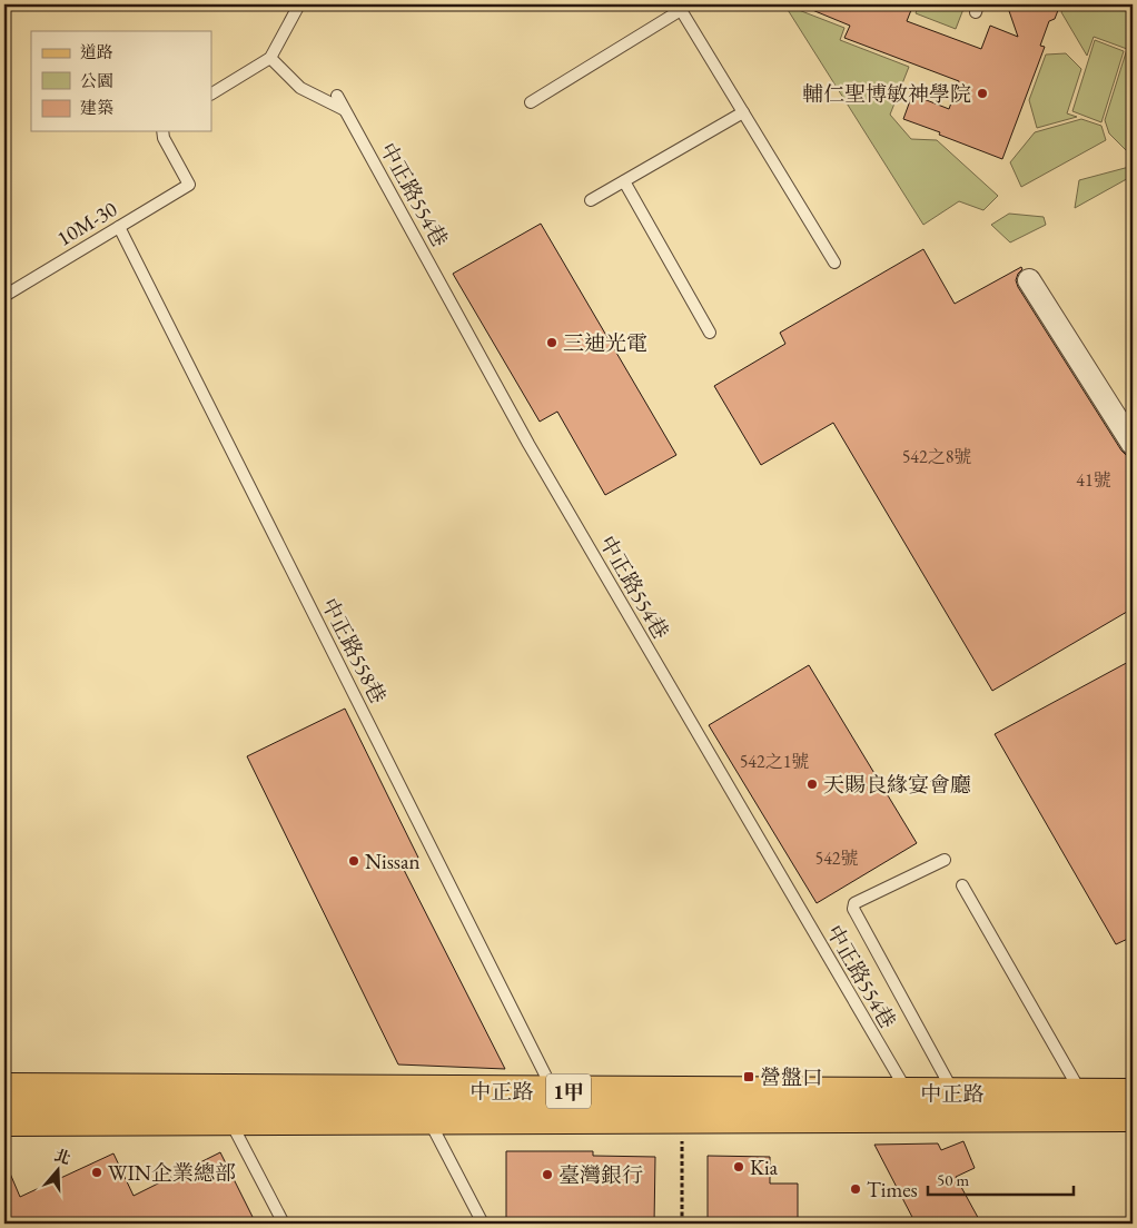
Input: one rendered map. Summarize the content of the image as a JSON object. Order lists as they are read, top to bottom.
{
  "streets": {
    "main road": ["中正路", "1甲"],
    "lane": ["中正路554巷", "10M-30", "中正路558巷"]
  },
  "crossings": [
    ["中正路554巷", "中正路"],
    ["10M-30", "中正路558巷"],
    ["中正路558巷", "中正路"]
  ],
  "places": {
    "other": [
      "輔仁聖博敏神學院",
      "三迪光電",
      "天賜良緣宴會廳",
      "Nissan",
      "Kia",
      "WIN企業總部",
      "臺灣銀行",
      "Times"
    ],
    "transit": ["營盤口"]
  },
  "house_numbers": [
    "542之8號",
    "41號",
    "542之1號",
    "542號"
  ],
  "legend": ["道路", "公園", "建築"],
  "scale_bar": "50 m",
  "north": "top"
}
